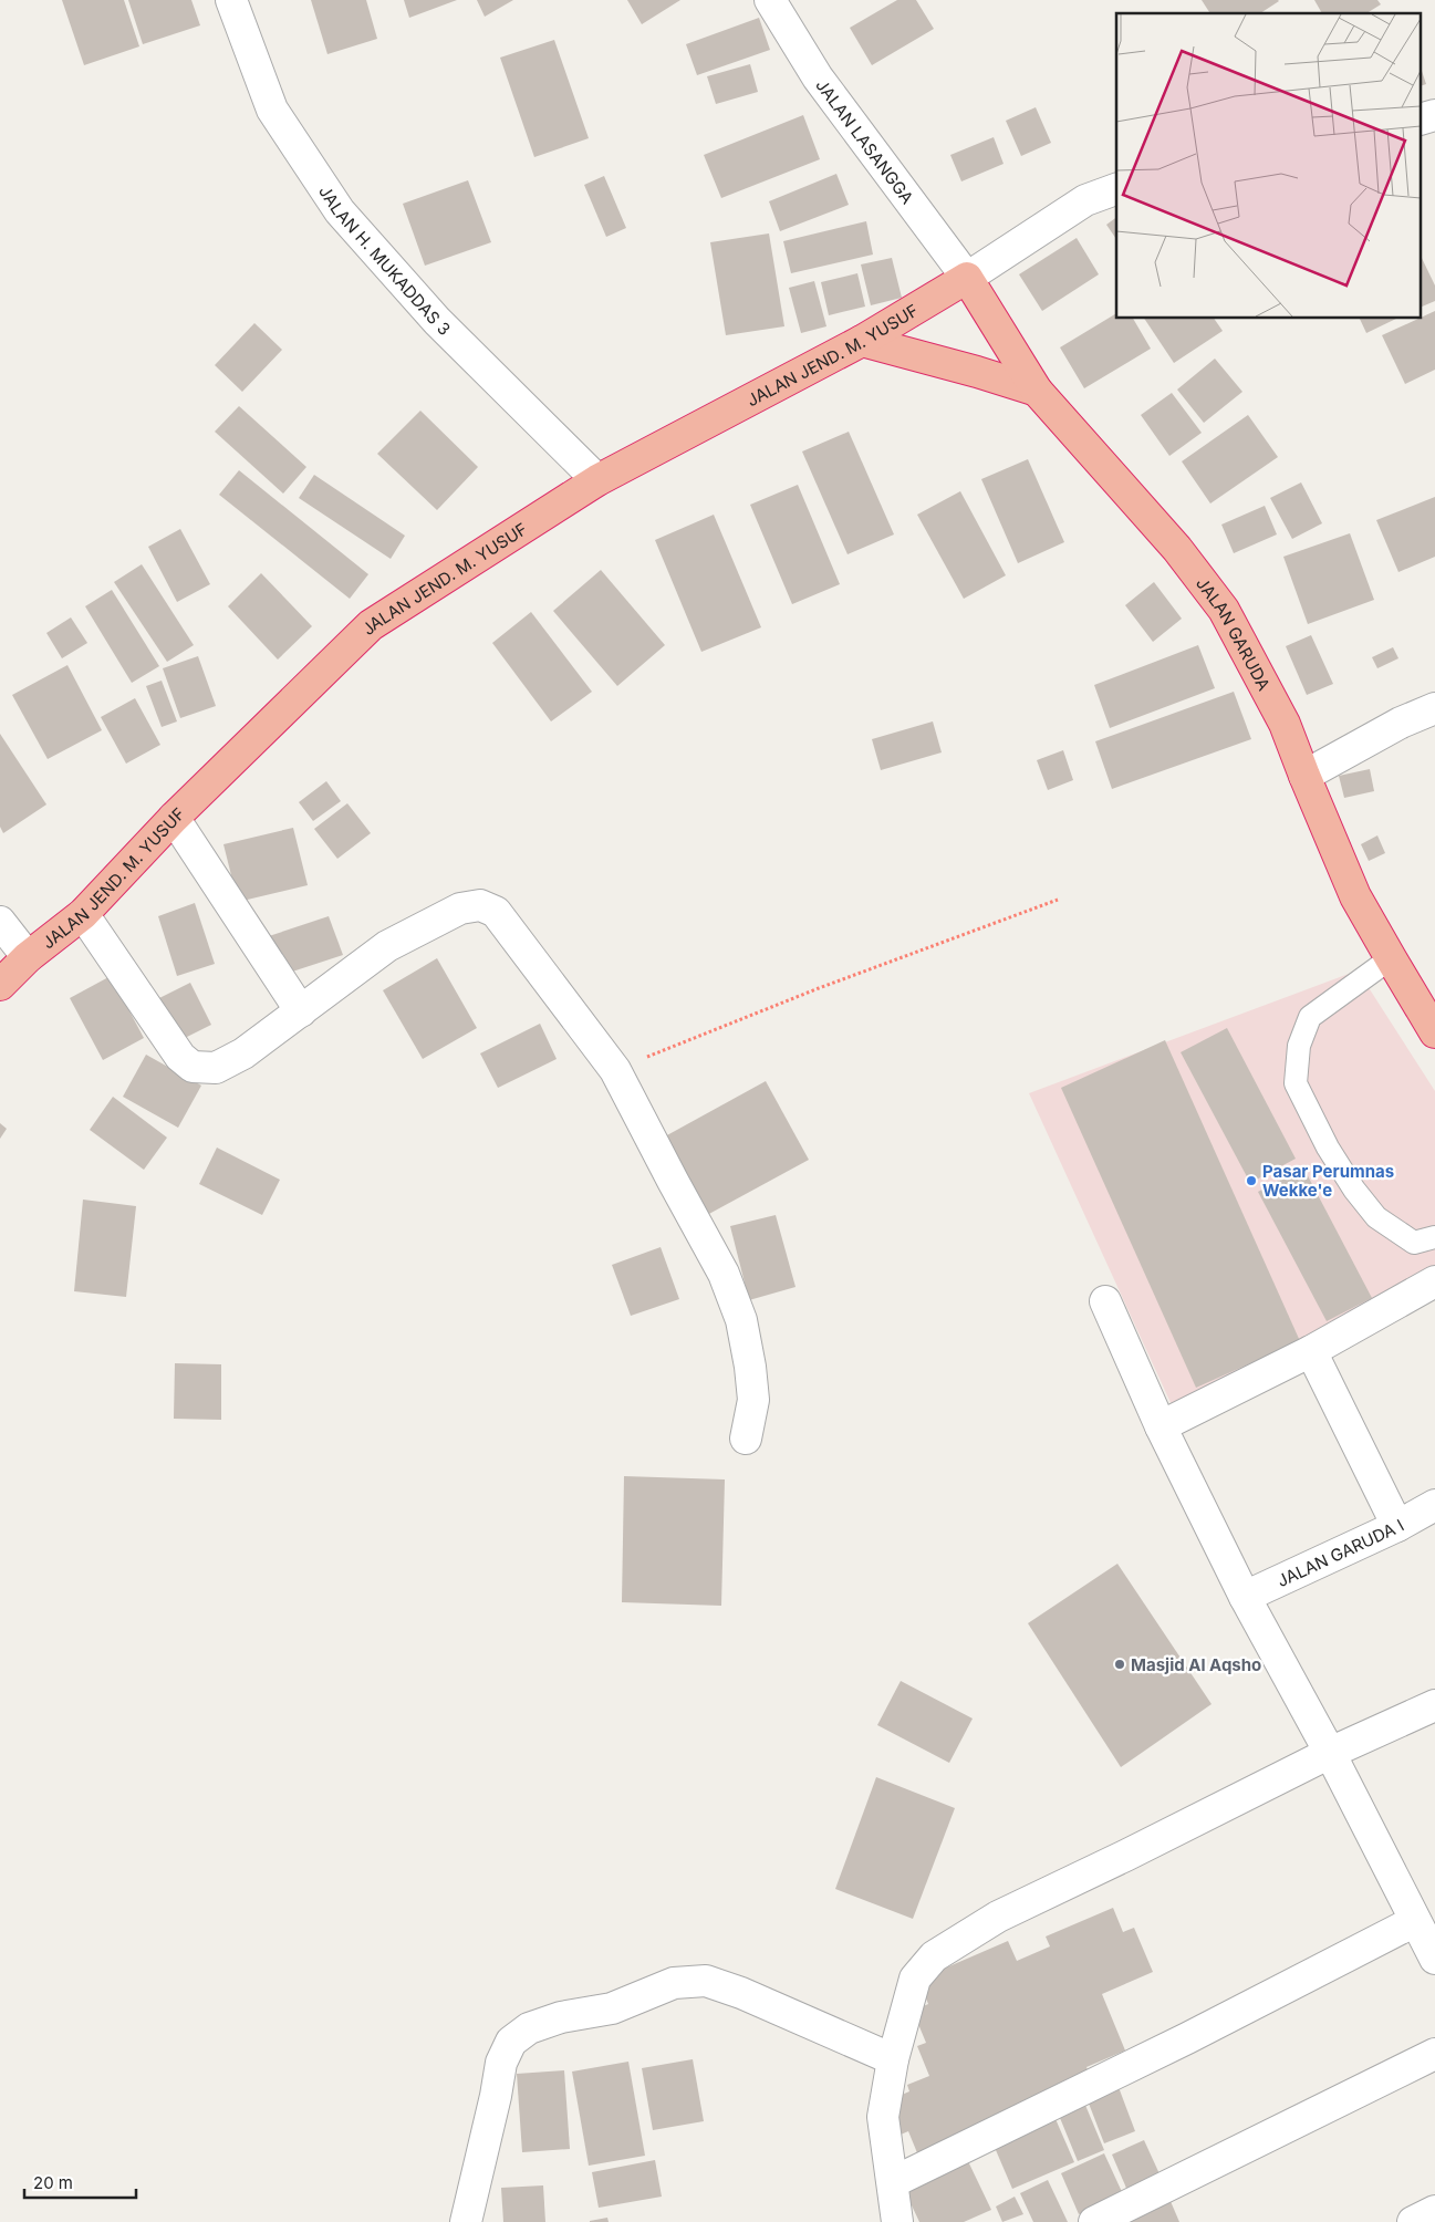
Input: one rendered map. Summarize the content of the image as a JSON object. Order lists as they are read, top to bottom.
{
  "streets": {
    "highway": ["JALAN JEND. M. YUSUF", "JALAN GARUDA"],
    "street": ["JALAN LASANGGA", "JALAN H. MUKADDAS 3", "JALAN GARUDA I"]
  },
  "crossings": [
    ["JALAN LASANGGA", "JALAN JEND. M. YUSUF"],
    ["JALAN LASANGGA", "JALAN GARUDA"],
    ["JALAN H. MUKADDAS 3", "JALAN JEND. M. YUSUF"],
    ["JALAN JEND. M. YUSUF", "JALAN GARUDA"]
  ],
  "places": ["Pasar Perumnas Wekke'e", "Masjid Al Aqsho"],
  "scale_bar": "20 m"
}
